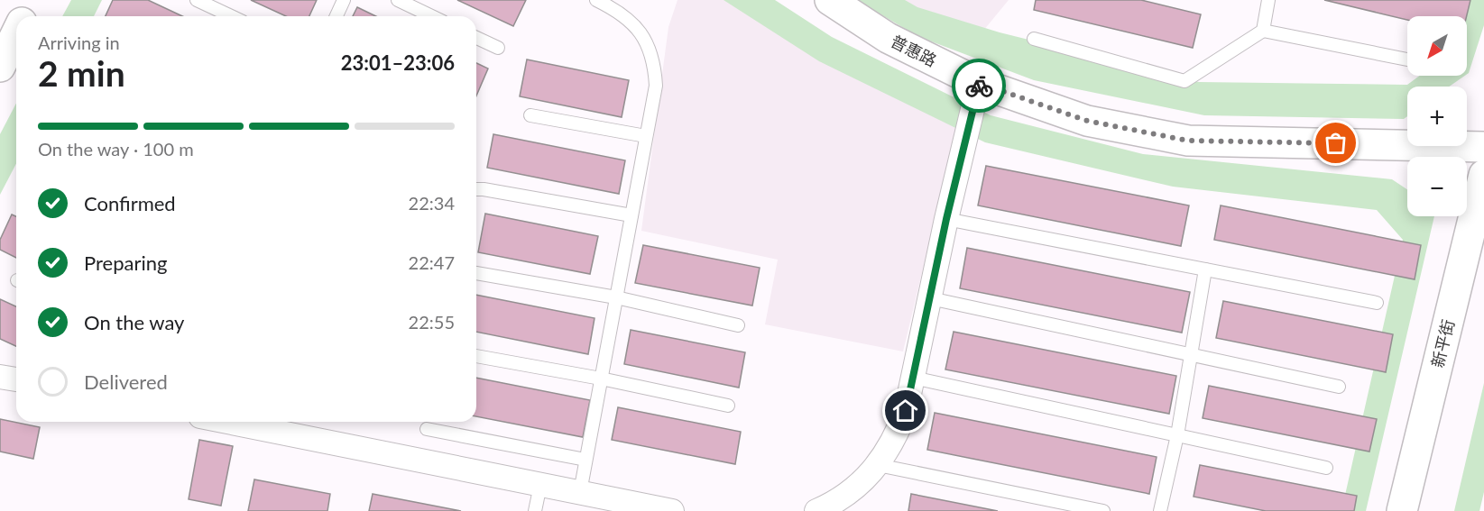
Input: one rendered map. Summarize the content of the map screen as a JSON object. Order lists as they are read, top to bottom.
{
  "streets": {
    "main road": ["普惠路", "新平街"]
  },
  "north": "bottom left",
  "page": {
    "map_buttons": ["+", "−"],
    "heading": ["2 min", "Arriving in", "23:01–23:06"],
    "bar": "On the way · 100 m",
    "list": [
      ["Confirmed", "22:34"],
      ["Preparing", "22:47"],
      ["On the way", "22:55"],
      "Delivered"
    ]
  }
}
